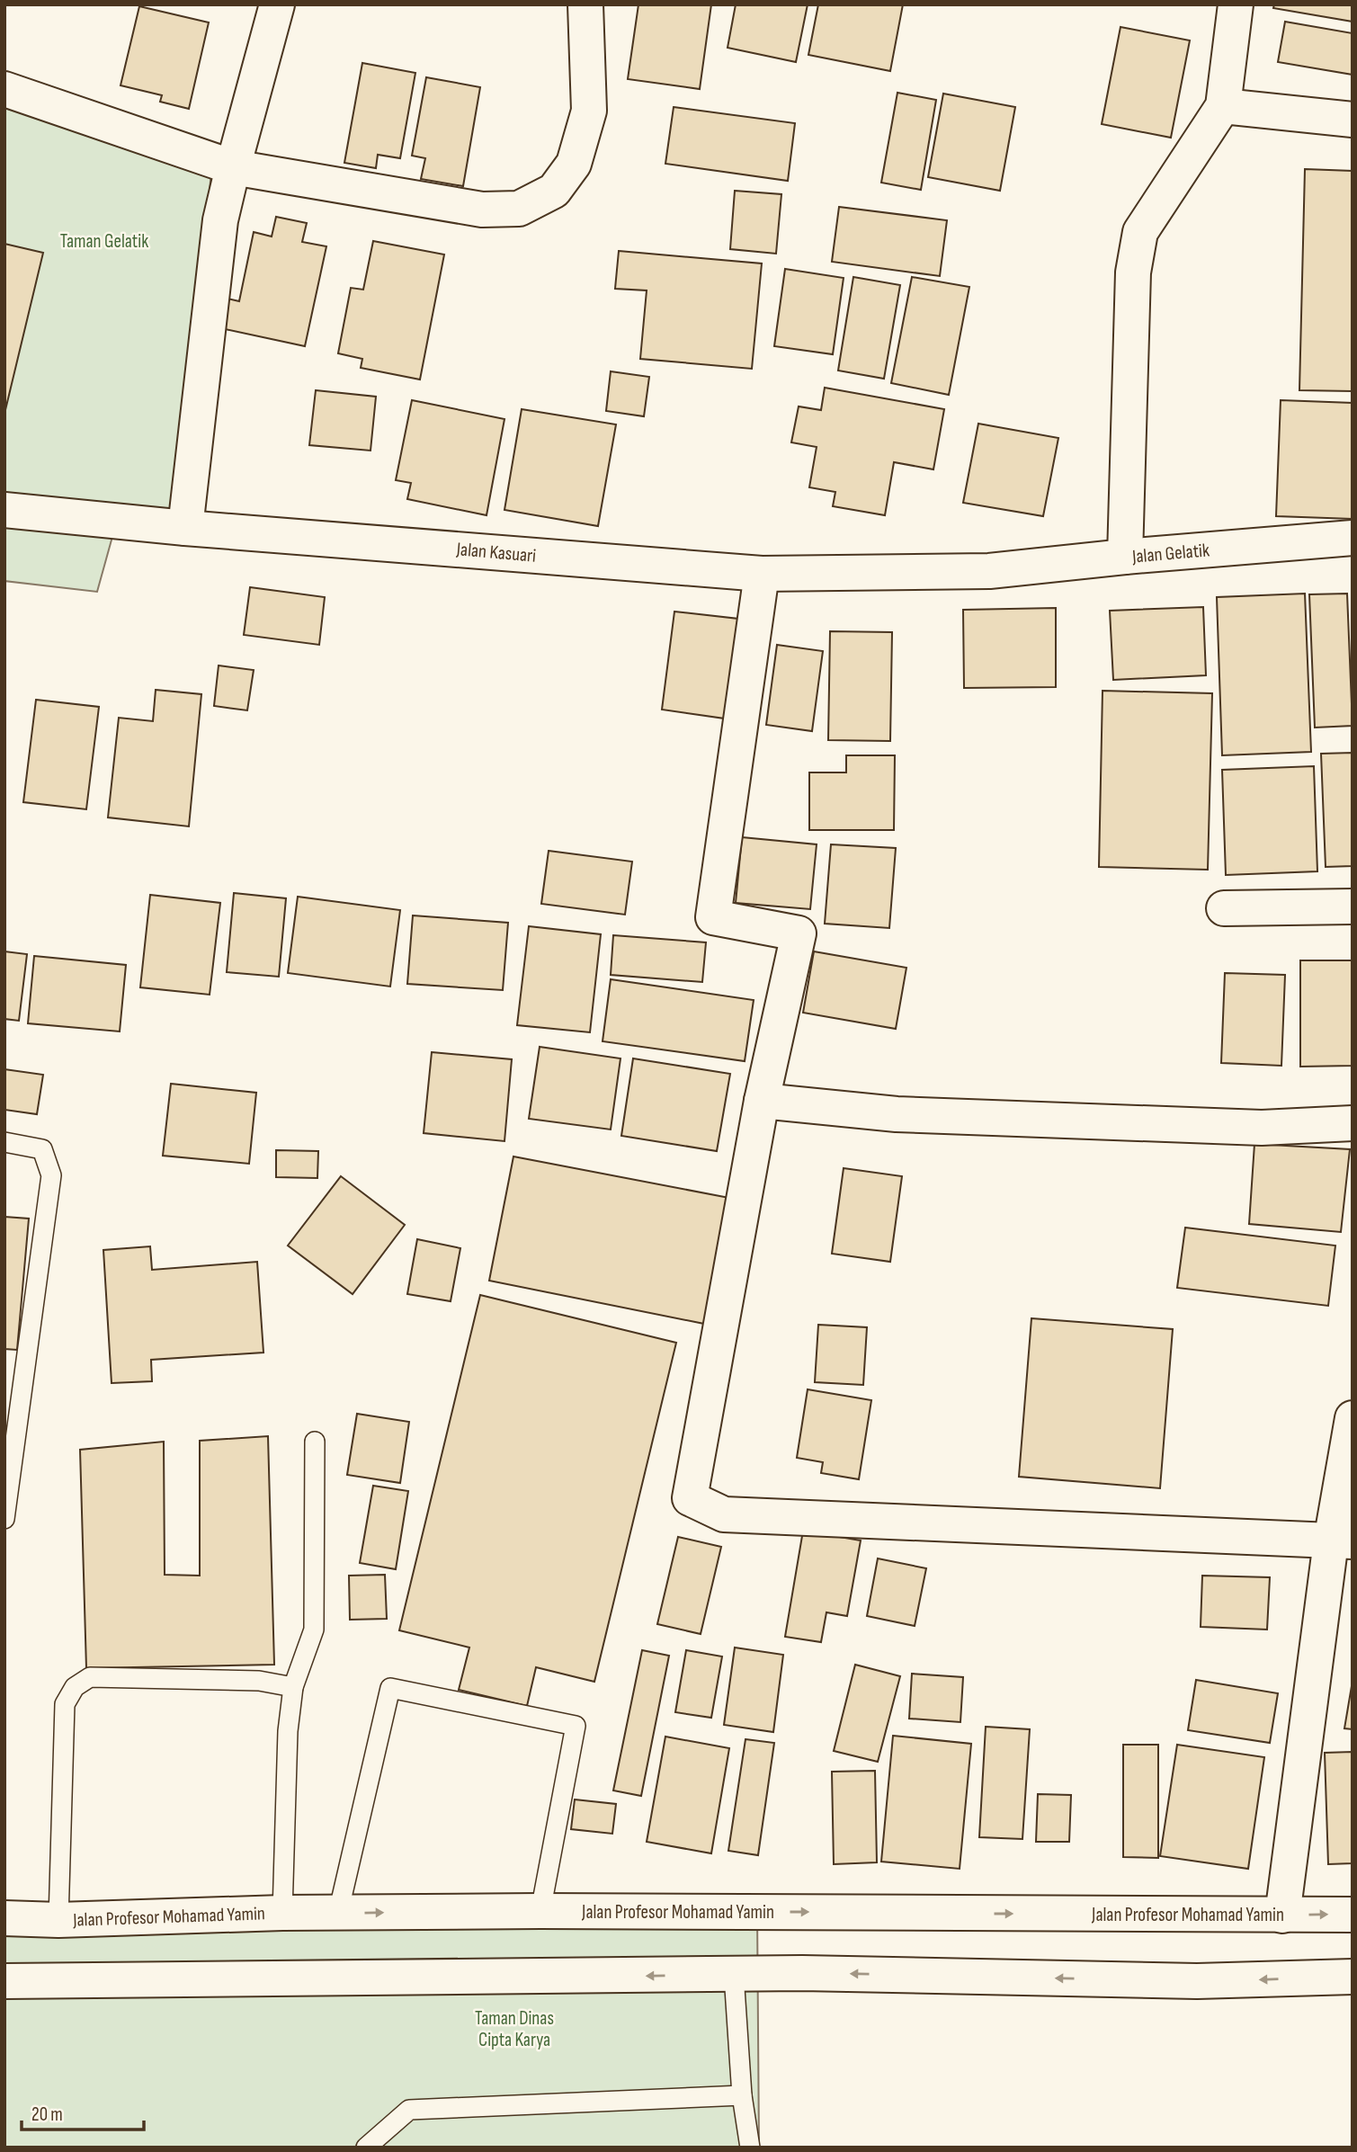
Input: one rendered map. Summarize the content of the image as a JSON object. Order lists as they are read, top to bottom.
{
  "streets": {
    "street": ["Jalan Kasuari", "Jalan Gelatik", "Jalan Profesor Mohamad Yamin"]
  },
  "crossings": [
    ["Jalan Kasuari", "Jalan Gelatik"]
  ],
  "parks": ["Taman Gelatik", "Taman Dinas Cipta Karya"],
  "scale_bar": "20 m"
}
